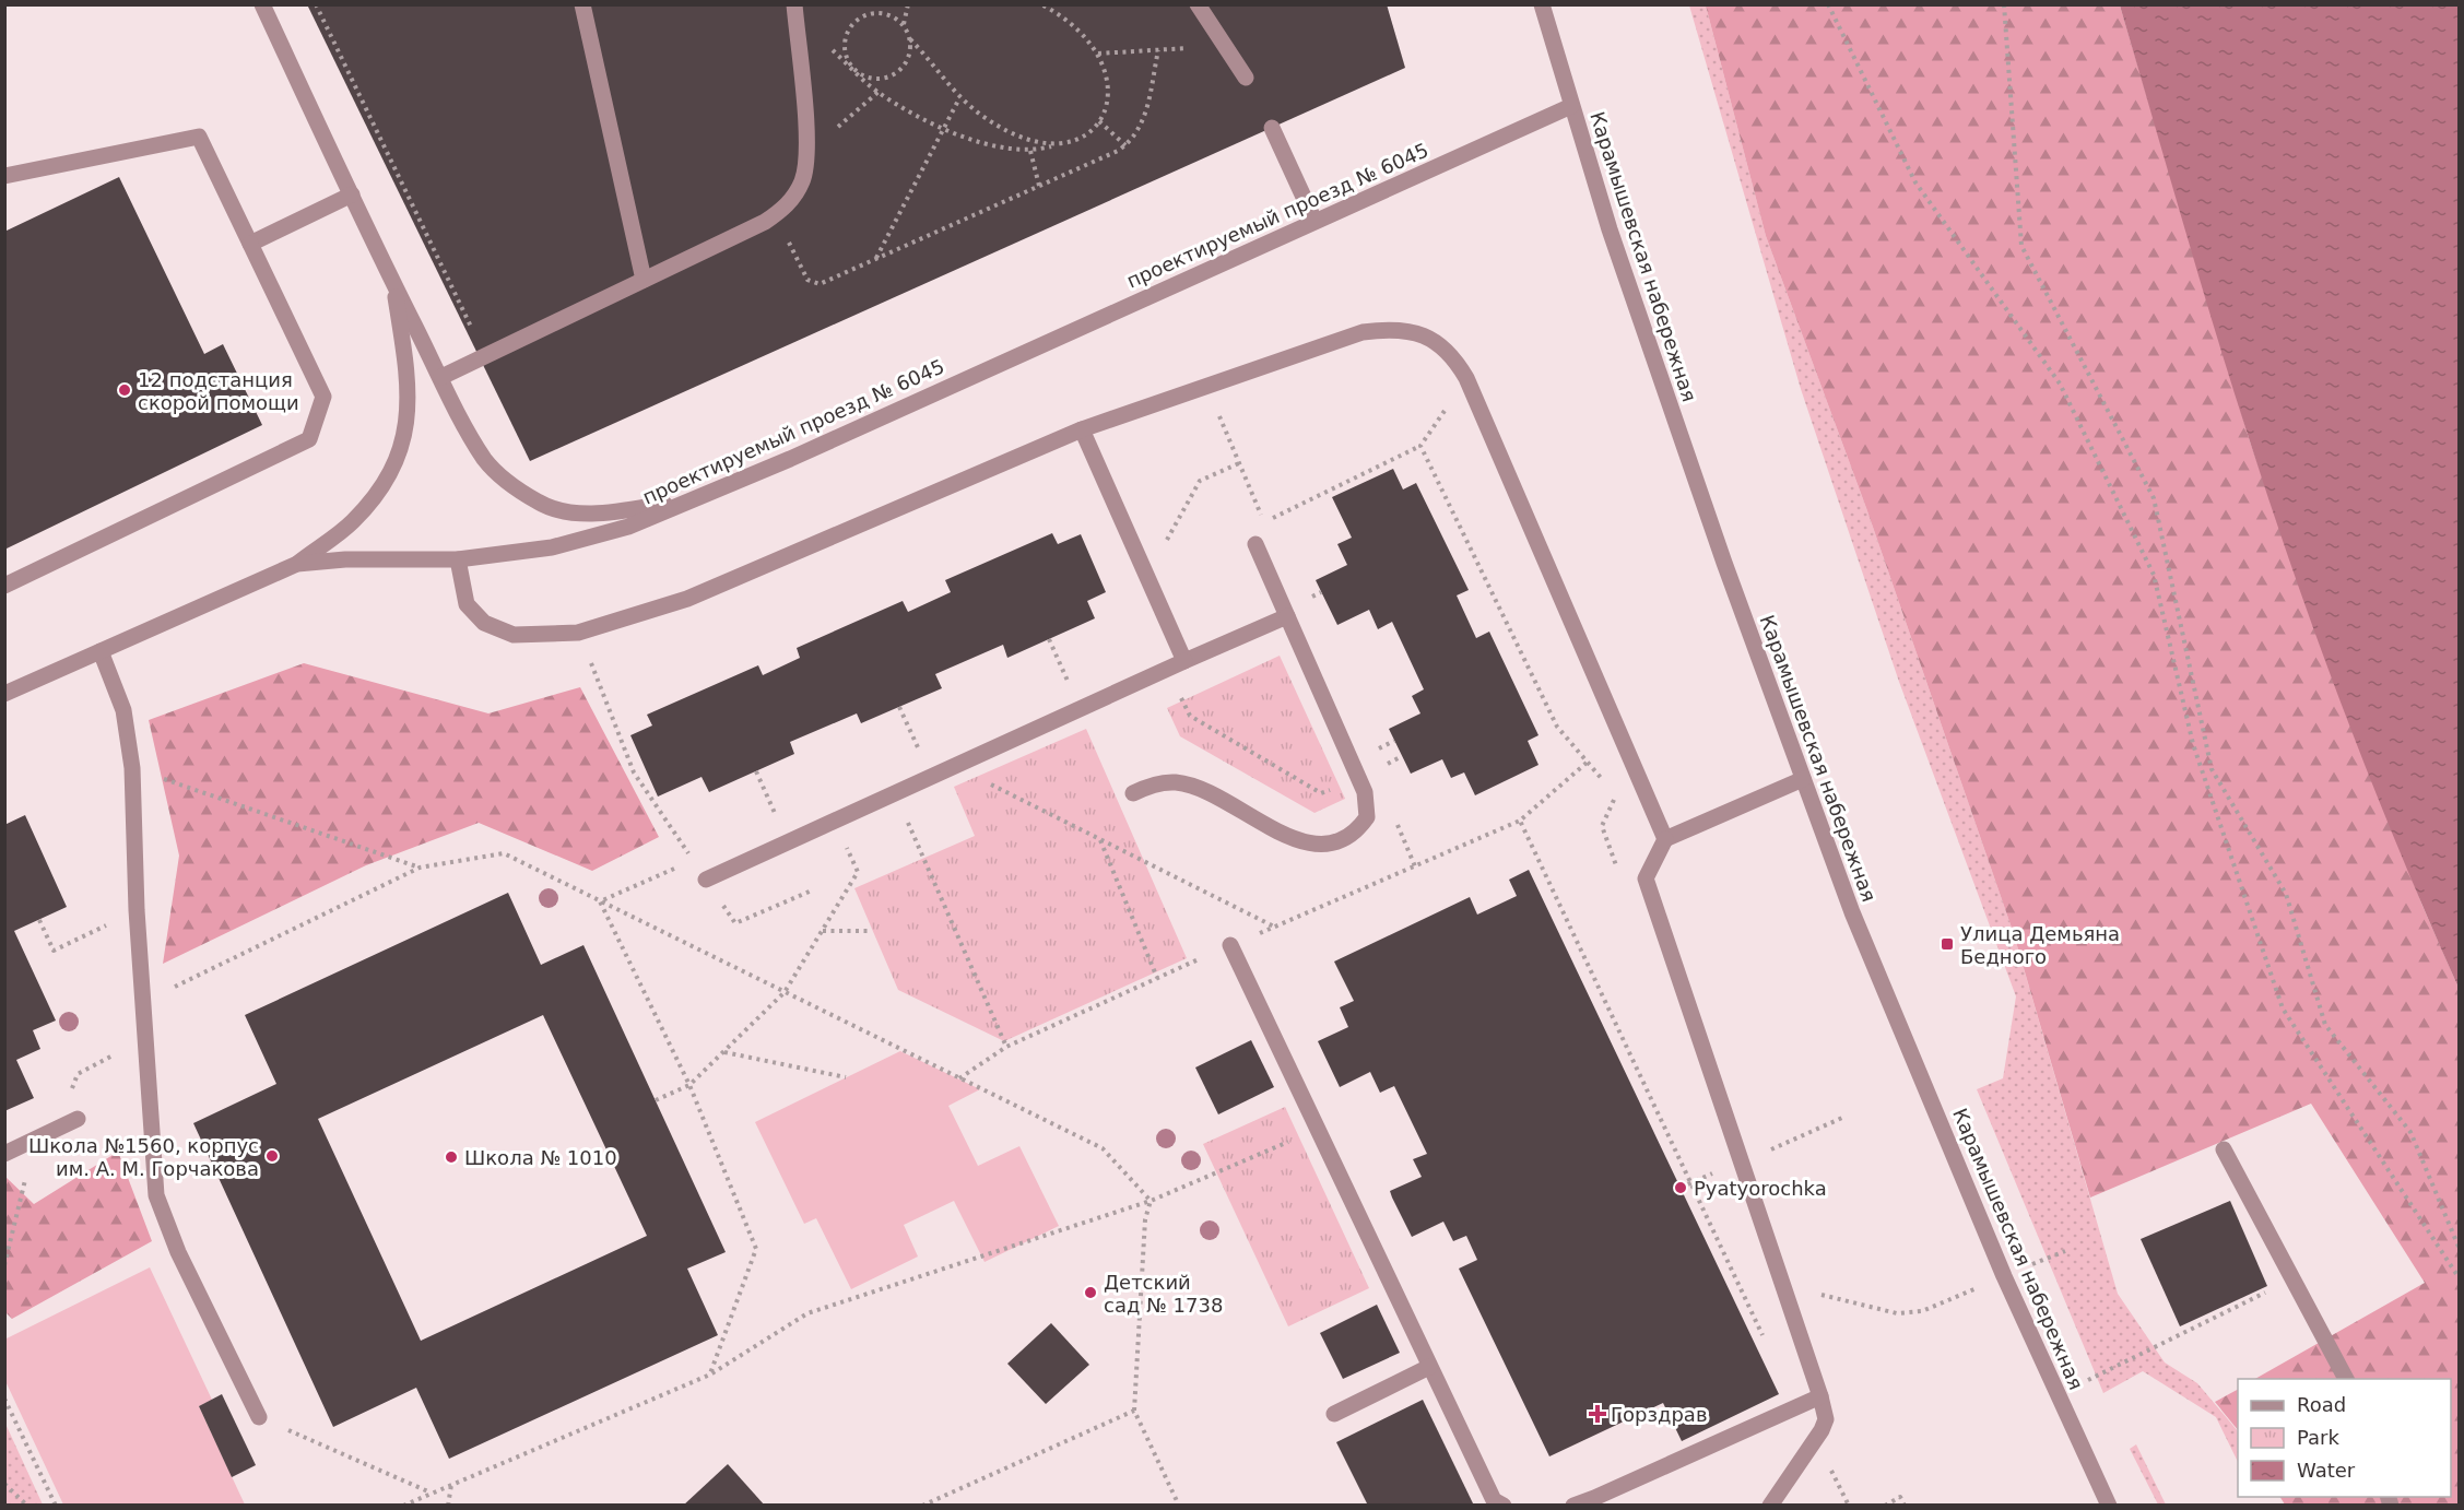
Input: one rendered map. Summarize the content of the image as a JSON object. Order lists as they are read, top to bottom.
{
  "streets": {
    "street": ["проектируемый проезд № 6045", "Карамышевская набережная"]
  },
  "crossings": [
    ["проектируемый проезд № 6045", "Карамышевская набережная"]
  ],
  "places": {
    "other": [
      "12 подстанция скорой помощи",
      "Школа №1560, корпус им. А. М. Горчакова",
      "Школа № 1010",
      "Pyatyorochka",
      "Детский сад № 1738"
    ],
    "transit": ["Улица Демьяна Бедного"],
    "health": ["Горздрав"]
  },
  "legend": ["Road", "Park", "Water"]
}
